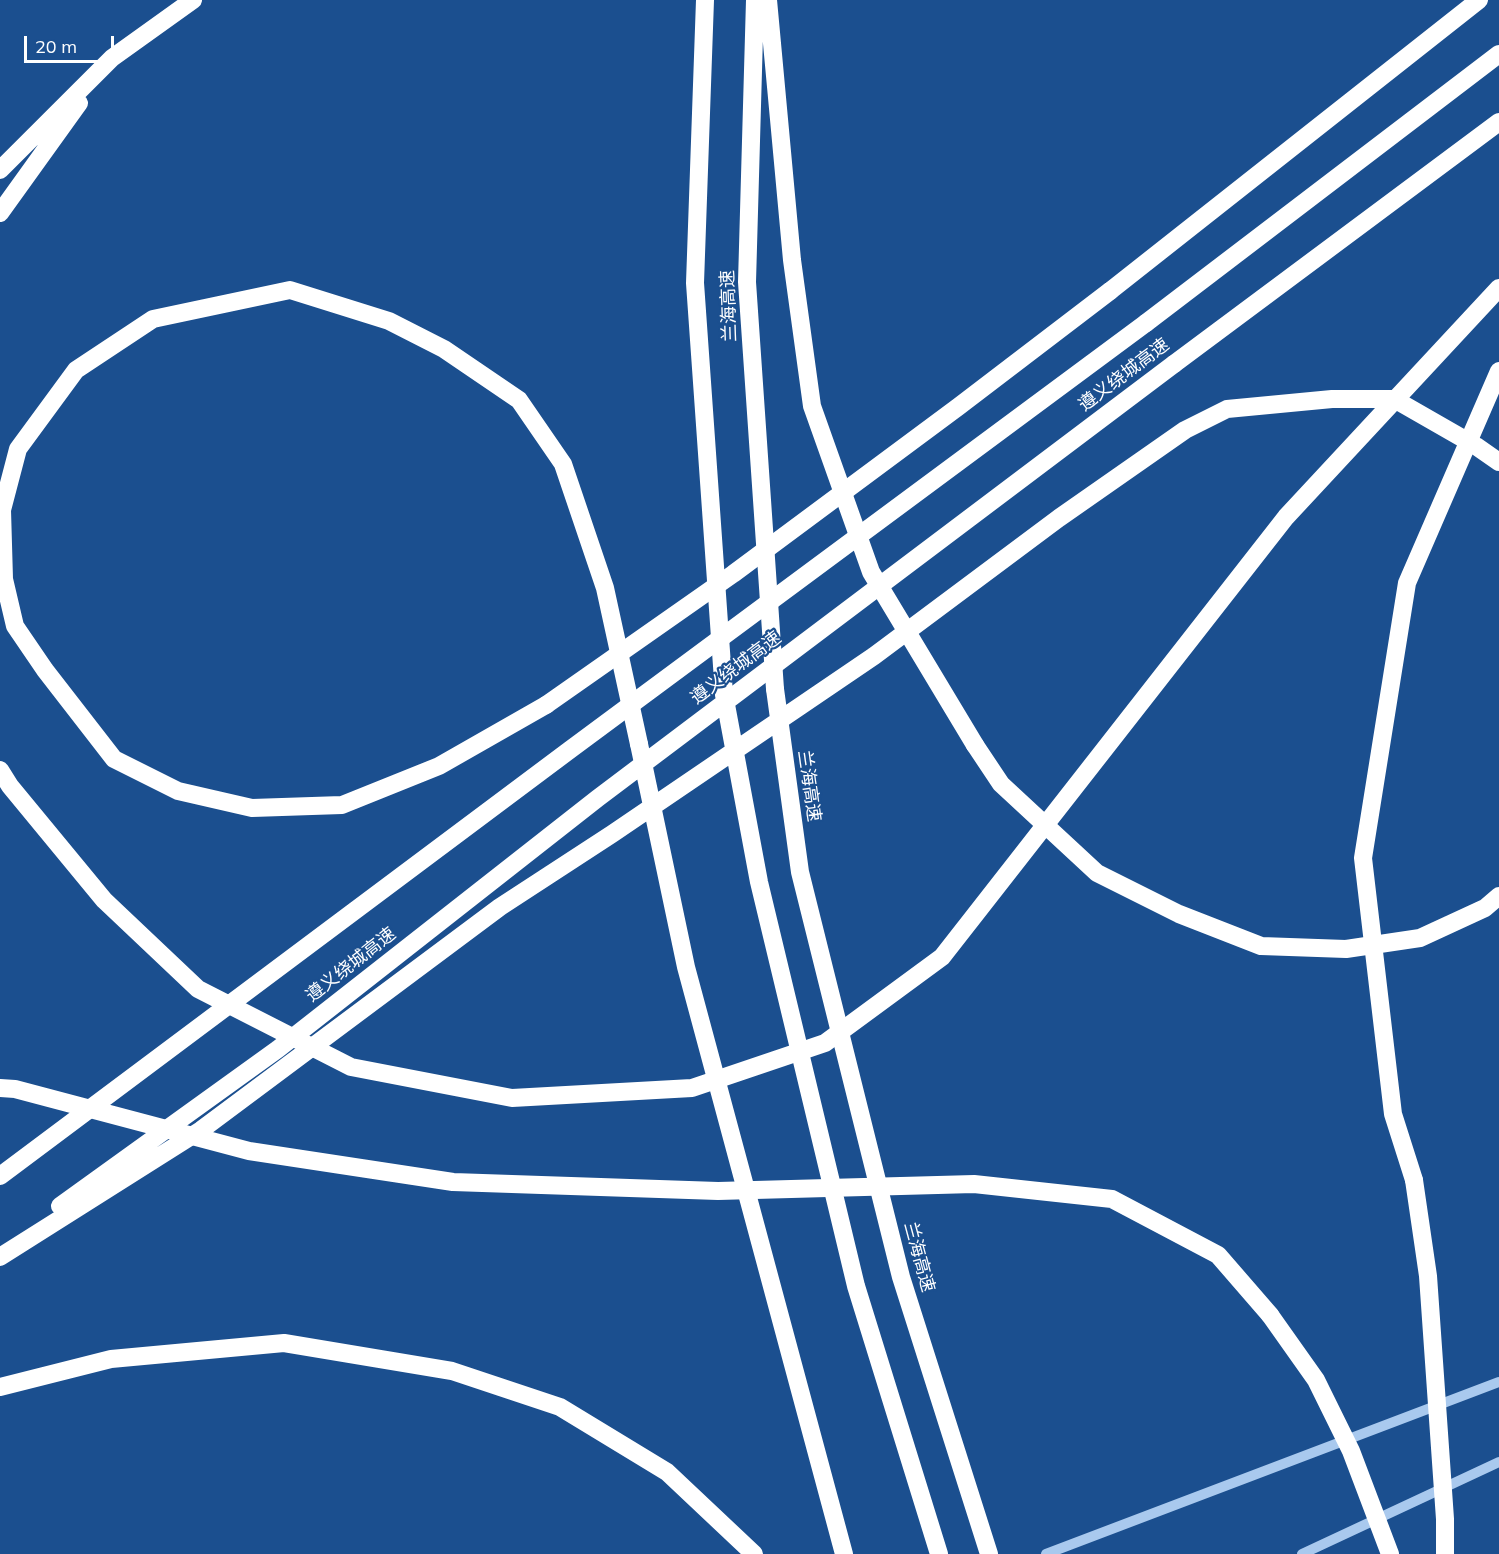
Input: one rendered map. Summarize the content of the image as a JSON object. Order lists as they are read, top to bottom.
{
  "streets": {
    "highway": ["兰海高速", "遵义绕城高速"]
  },
  "scale_bar": "20 m"
}
